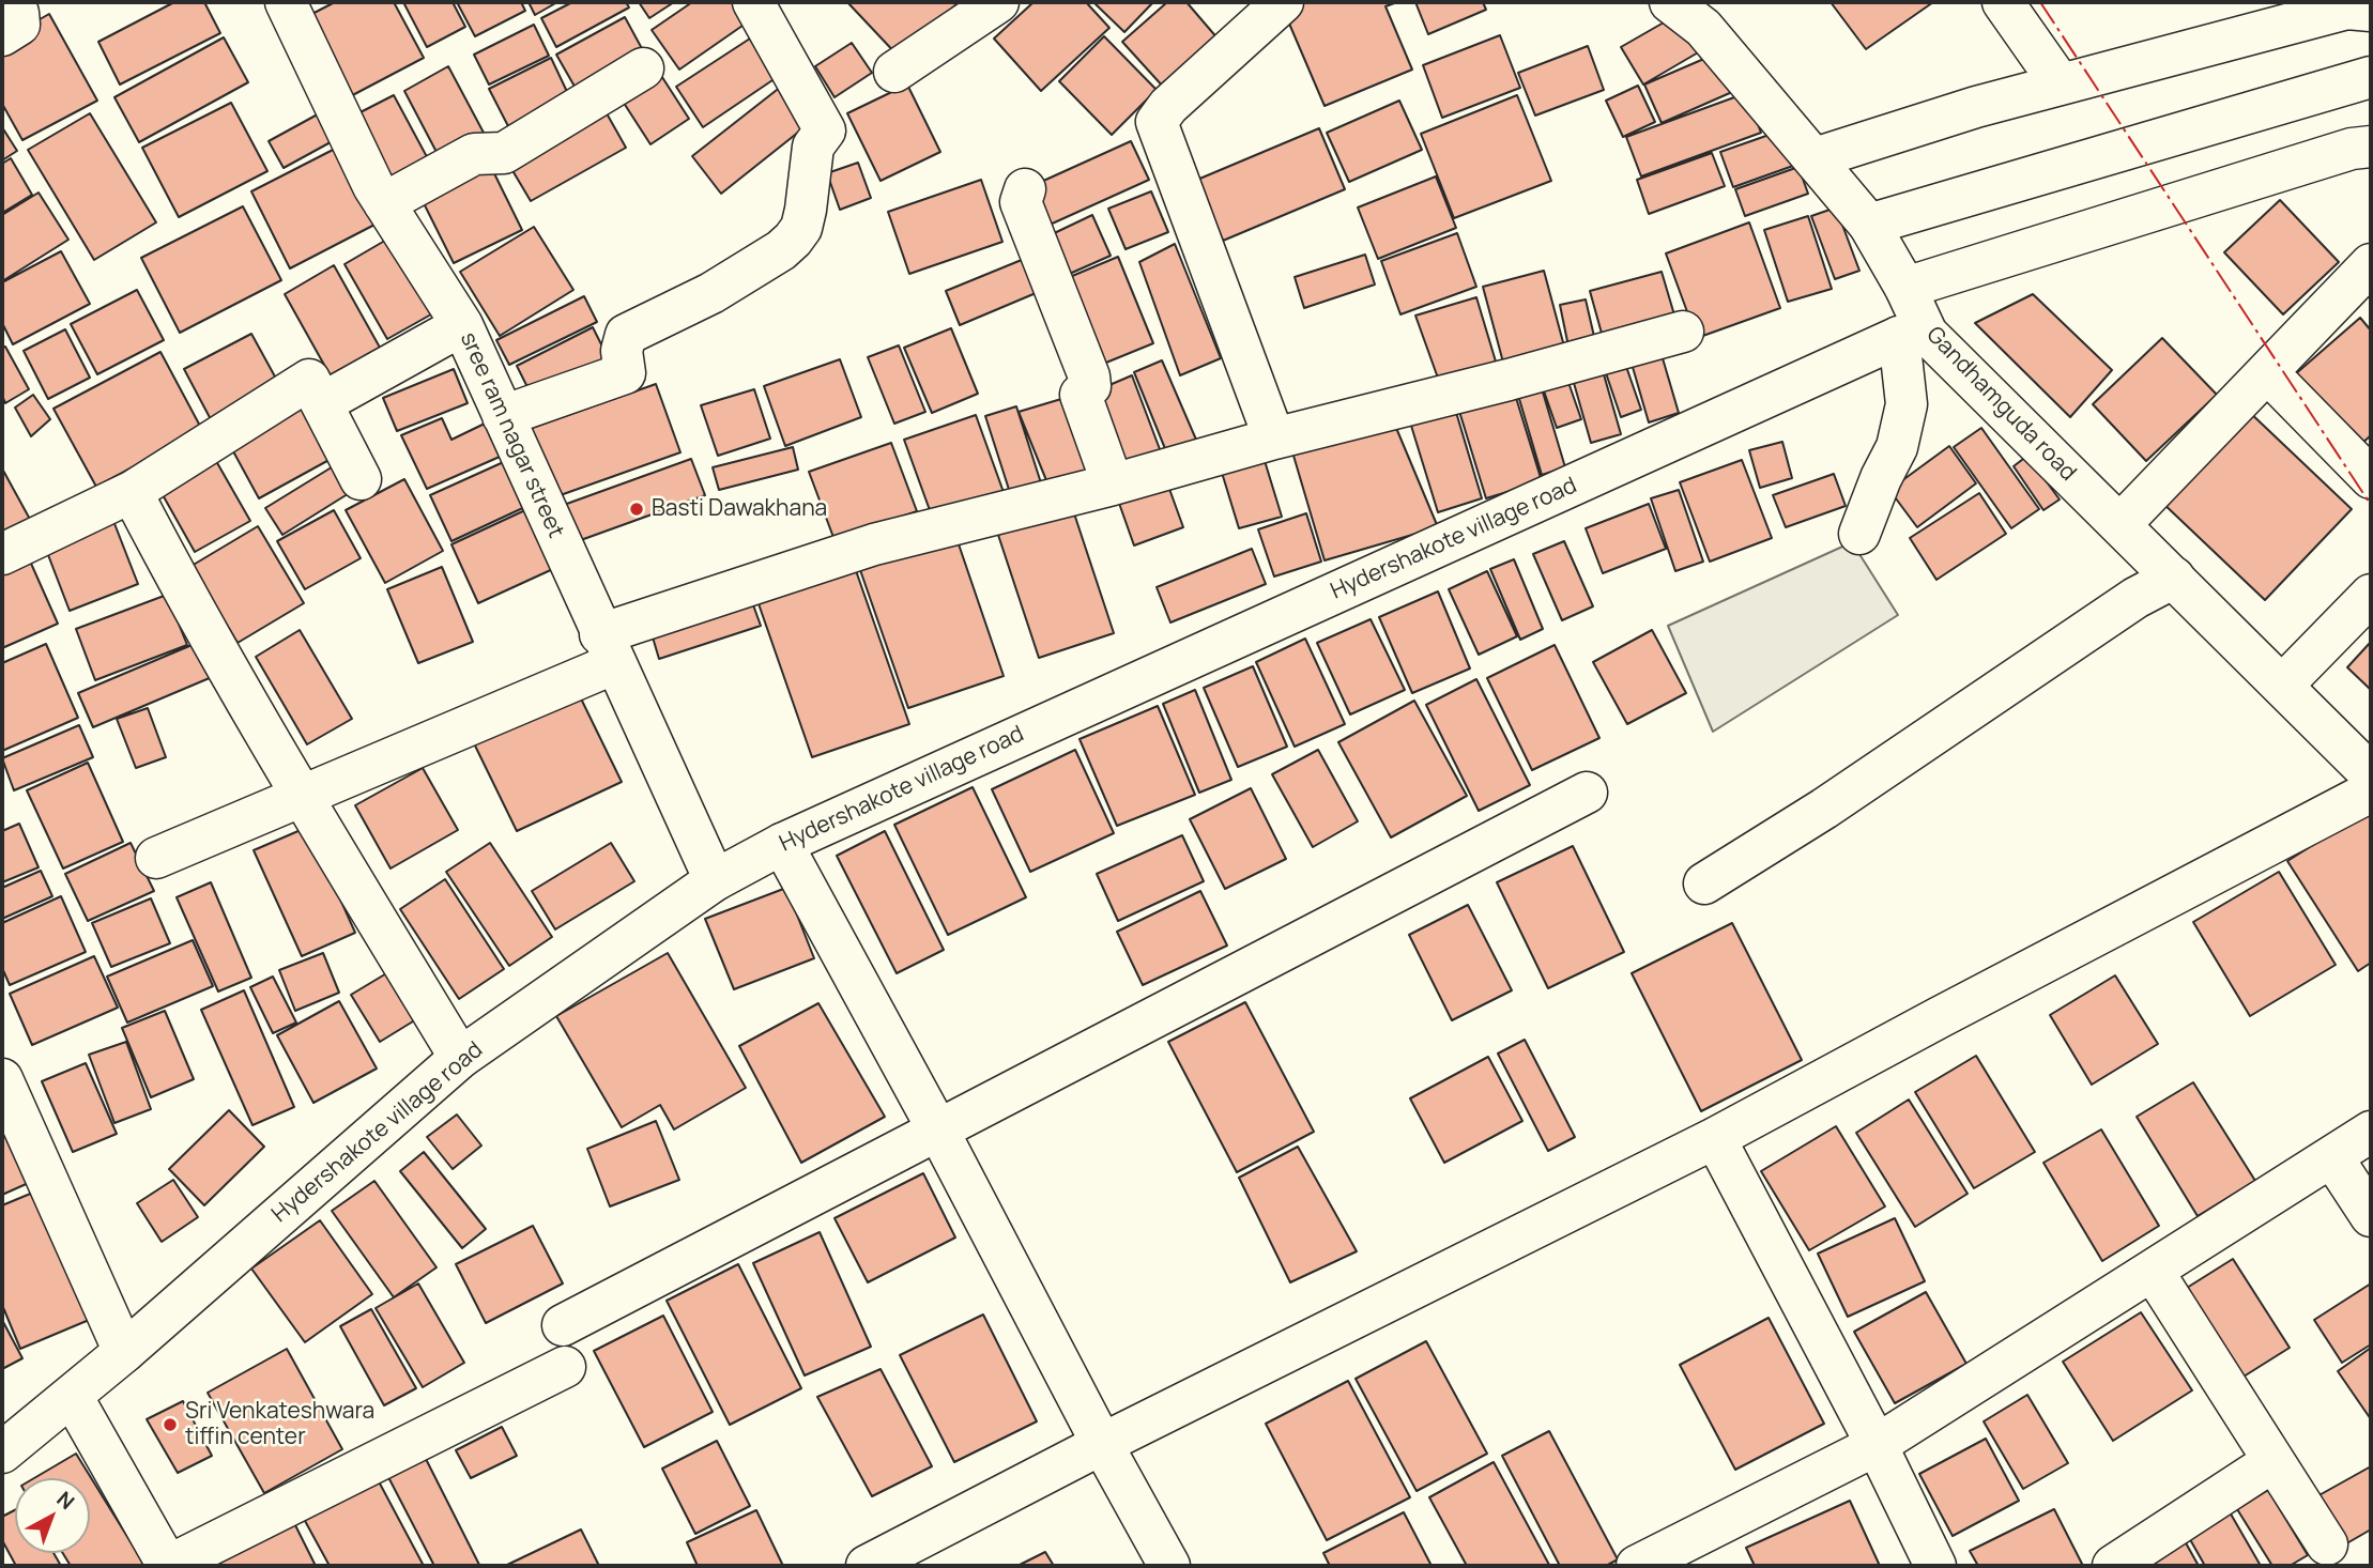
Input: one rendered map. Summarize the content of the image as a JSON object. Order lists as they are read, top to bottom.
{
  "streets": {
    "street": ["Gandhamguda road", "sree ram nagar street", "Hydershakote village road"]
  },
  "crossings": [
    ["Gandhamguda road", "Hydershakote village road"],
    ["sree ram nagar street", "Hydershakote village road"]
  ],
  "places": ["Basti Dawakhana", "Sri Venkateshwara tiffin center"],
  "north": "top right"
}
